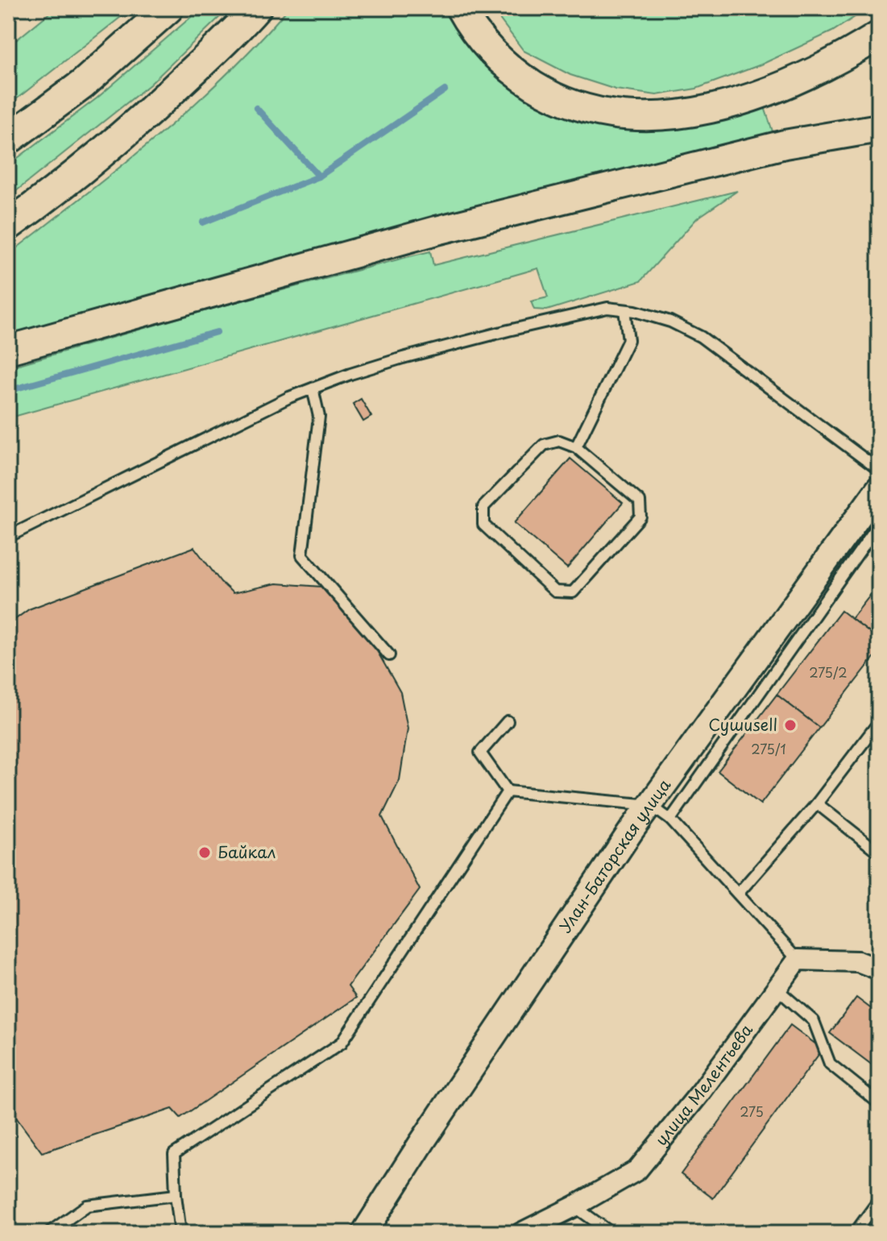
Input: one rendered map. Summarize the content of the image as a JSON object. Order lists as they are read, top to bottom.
{
  "streets": {
    "street": ["Улан-Баторская улица", "улица Мелентьева"]
  },
  "places": ["Сушиsell", "Байкал"],
  "house_numbers": ["275/2", "275/1", "275"]
}
